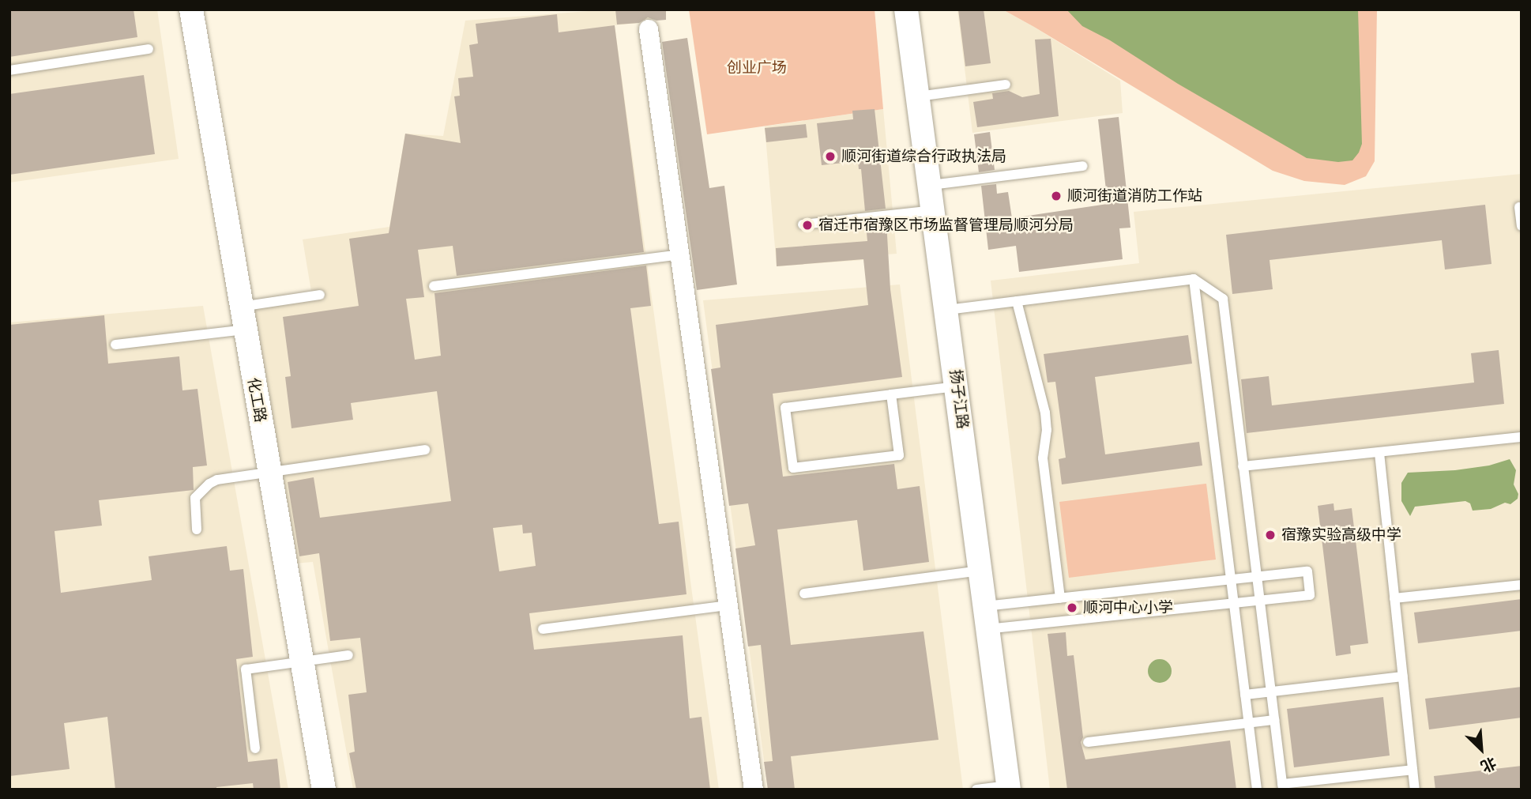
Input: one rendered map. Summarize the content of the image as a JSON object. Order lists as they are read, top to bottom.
{
  "streets": {
    "street": ["扬子江路", "化工路"]
  },
  "parks": ["创业广场"],
  "places": [
    "顺河街道综合行政执法局",
    "顺河街道消防工作站",
    "宿迁市宿豫区市场监督管理局顺河分局",
    "宿豫实验高级中学",
    "顺河中心小学"
  ],
  "north": "bottom right"
}
